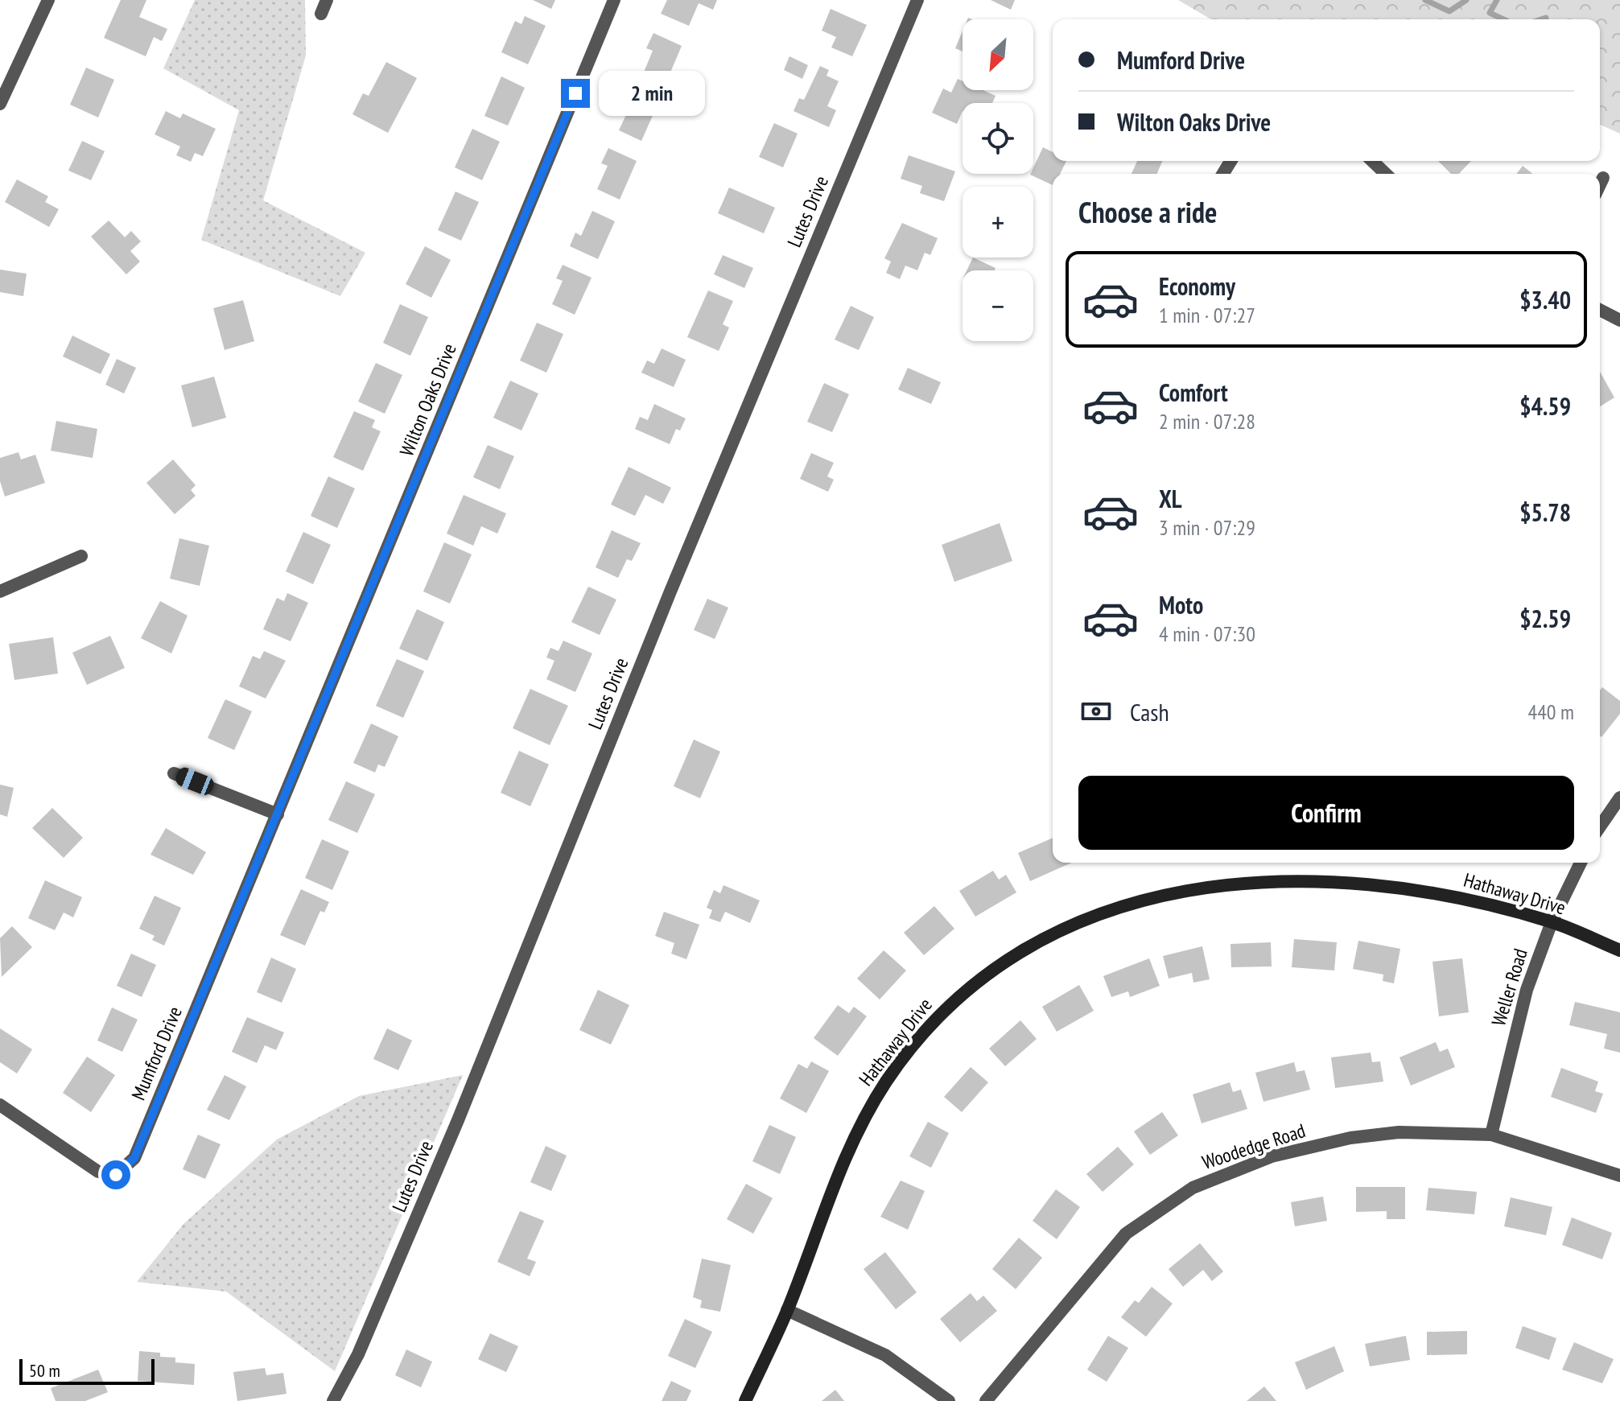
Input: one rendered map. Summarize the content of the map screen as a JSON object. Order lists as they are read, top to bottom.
{
  "streets": {
    "street": [
      "Lutes Drive",
      "Wilton Oaks Drive",
      "Hathaway Drive",
      "Weller Road",
      "Mumford Drive",
      "Woodedge Road"
    ]
  },
  "crossings": [
    ["Wilton Oaks Drive", "Mumford Drive"],
    ["Hathaway Drive", "Weller Road"],
    ["Weller Road", "Woodedge Road"]
  ],
  "scale_bar": "50 m",
  "north": "bottom left",
  "page": {
    "map_buttons": ["+", "−"],
    "banner": ["Mumford Drive", "Wilton Oaks Drive"],
    "bubble": "2 min",
    "heading": "Choose a ride",
    "list": [
      {
        "name": "Economy",
        "note": "1 min · 07:27",
        "value": "$3.40"
      },
      {
        "name": "Comfort",
        "note": "2 min · 07:28",
        "value": "$4.59"
      },
      {
        "name": "XL",
        "note": "3 min · 07:29",
        "value": "$5.78"
      },
      {
        "name": "Moto",
        "note": "4 min · 07:30",
        "value": "$2.59"
      }
    ],
    "pay": ["Cash", "440 m"],
    "buttons": "Confirm",
    "scale": "50 m"
  }
}
